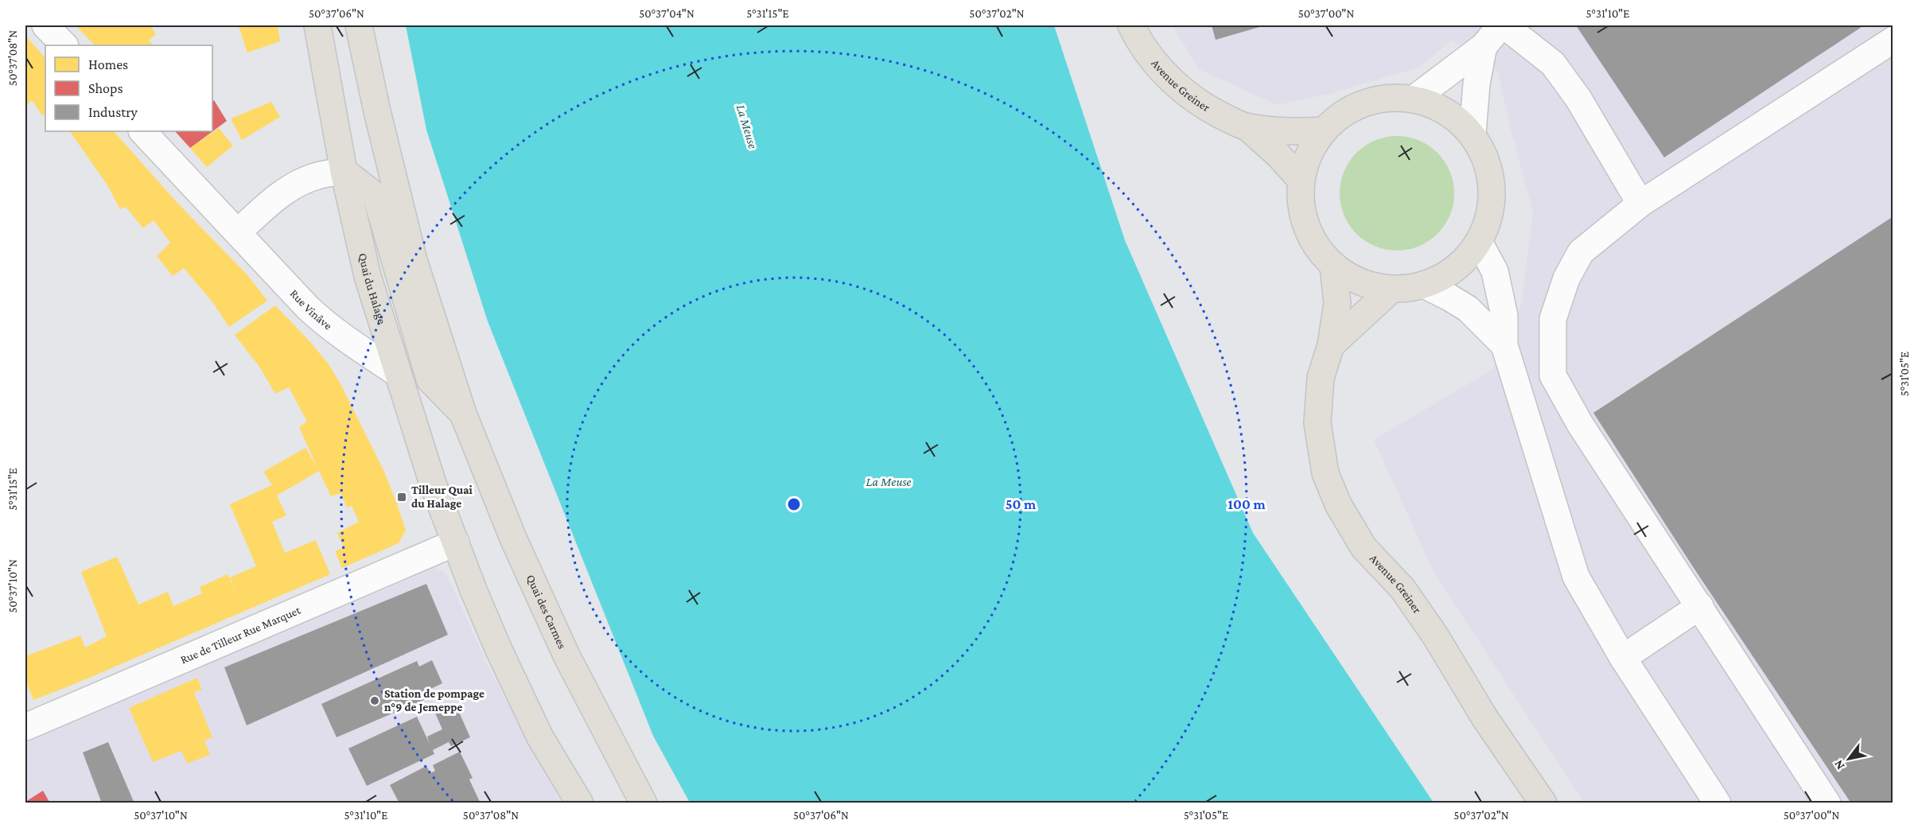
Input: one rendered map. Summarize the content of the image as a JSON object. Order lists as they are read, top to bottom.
{
  "streets": {
    "main road": ["Avenue Greiner", "Quai du Halage", "Quai des Carmes"],
    "street": ["Rue Vinâve", "Rue de Tilleur Rue Marquet"]
  },
  "crossings": [
    ["Quai du Halage", "Rue Vinâve"],
    ["Quai du Halage", "Rue de Tilleur Rue Marquet"]
  ],
  "water": ["La Meuse"],
  "places": {
    "transit": ["Tilleur Quai du Halage"],
    "other": ["Station de pompage n°9 de Jemeppe"]
  },
  "legend": ["Homes", "Shops", "Industry"],
  "north": "bottom left",
  "coordinates": [
    "50°37'06\"N",
    "50°37'04\"N",
    "5°31'15\"E",
    "50°37'02\"N",
    "50°37'00\"N",
    "5°31'10\"E",
    "50°37'08\"N",
    "5°31'05\"E",
    "50°37'10\"N"
  ],
  "rings": ["50 m", "100 m"]
}
